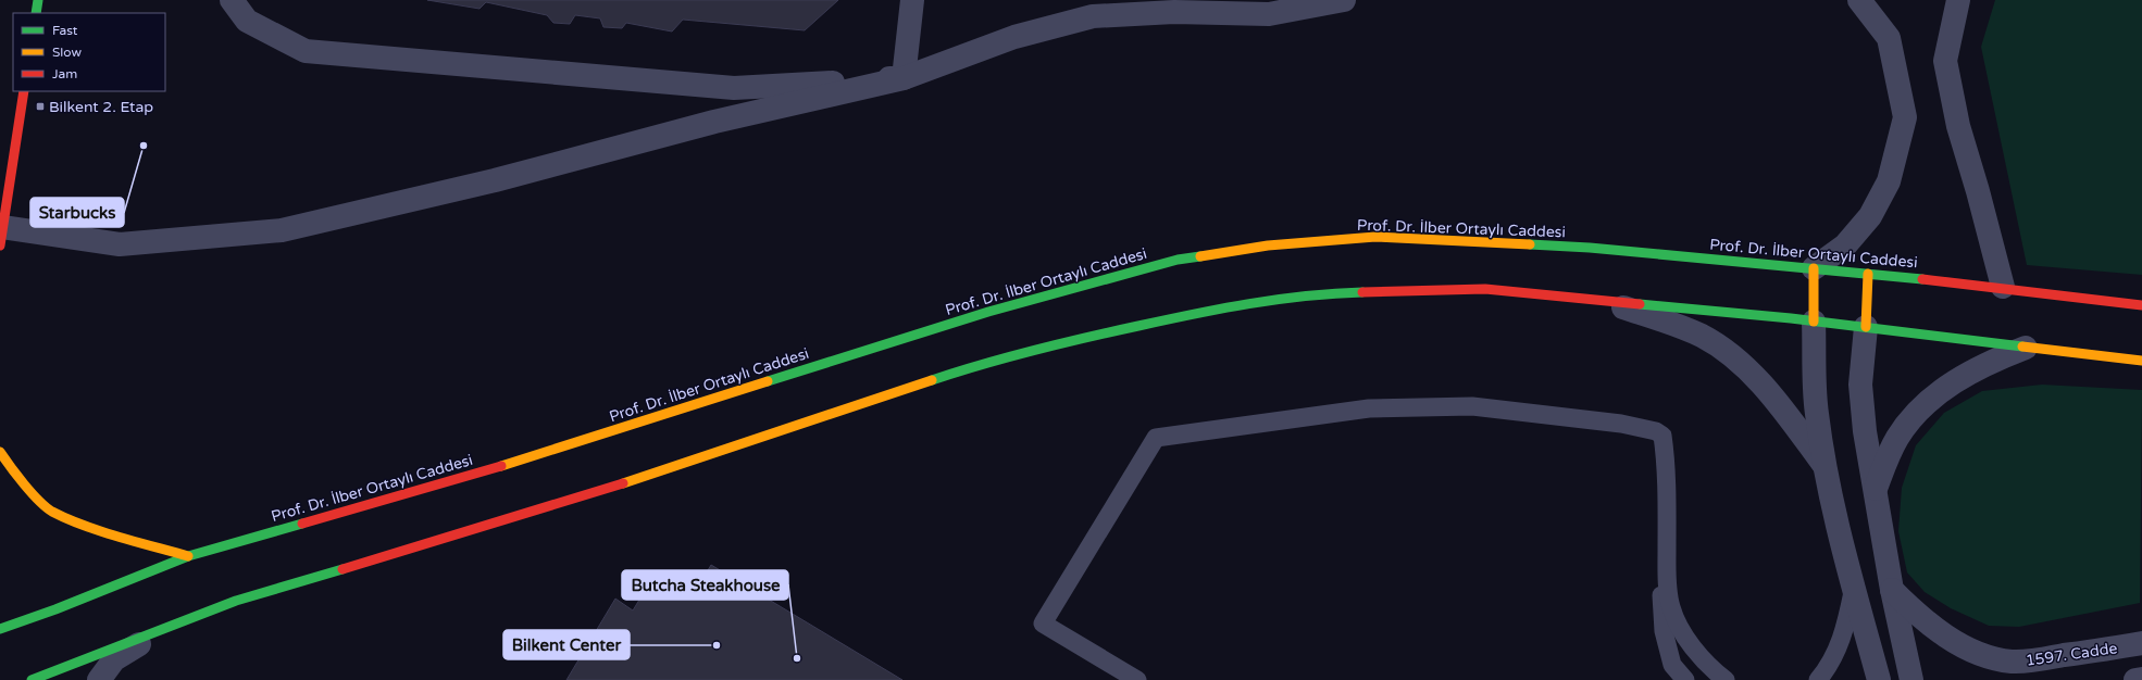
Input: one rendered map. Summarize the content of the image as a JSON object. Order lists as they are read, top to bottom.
{
  "streets": {
    "street": ["Prof. Dr. İlber Ortaylı Caddesi", "1597. Cadde"]
  },
  "places": {
    "transit": ["Bilkent 2. Etap"],
    "other": ["Starbucks", "Bilkent Center", "Butcha Steakhouse"]
  },
  "legend": ["Fast", "Slow", "Jam"]
}
